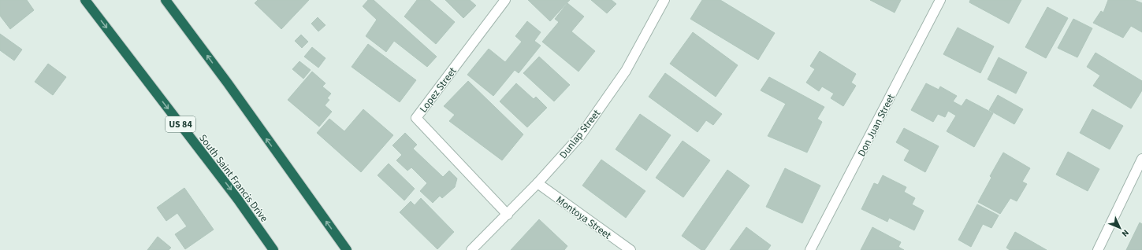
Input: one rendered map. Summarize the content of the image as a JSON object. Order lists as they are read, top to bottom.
{
  "streets": {
    "highway": ["US 84", "South Saint Francis Drive"],
    "street": [
      "Lopez Street",
      "Don Juan Street",
      "Dunlap Street",
      "Montoya Street"
    ]
  },
  "crossings": [
    ["Lopez Street", "Dunlap Street"],
    ["Dunlap Street", "Montoya Street"]
  ],
  "north": "bottom right"
}
